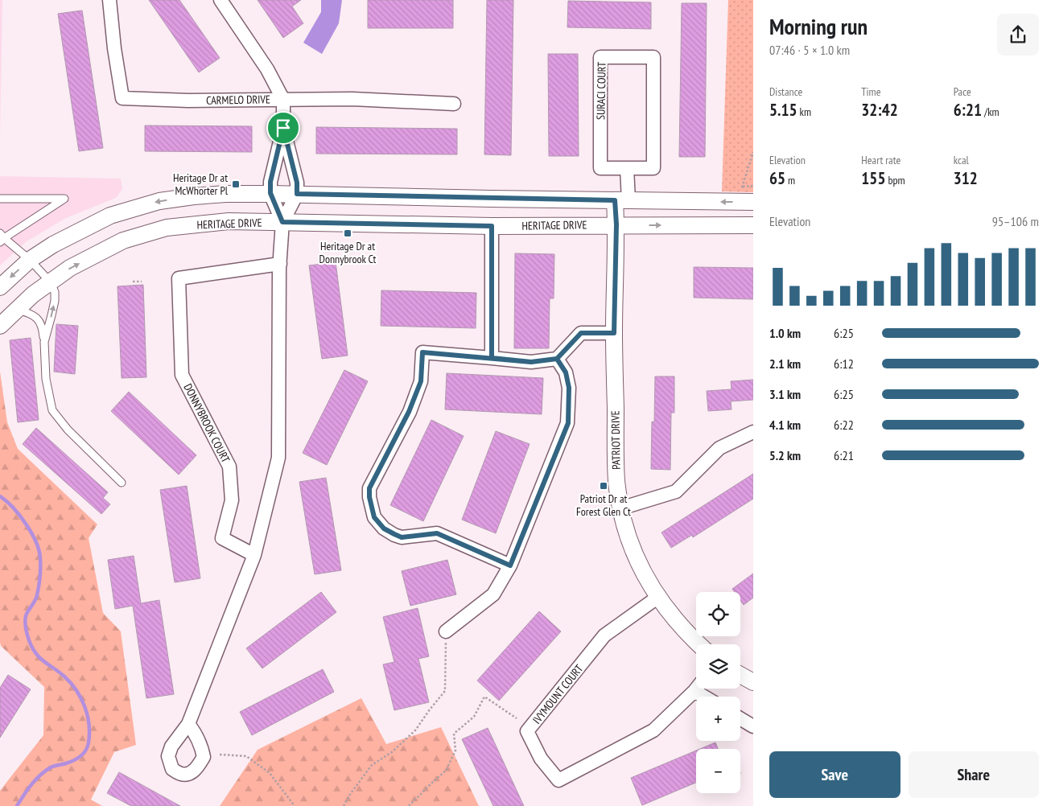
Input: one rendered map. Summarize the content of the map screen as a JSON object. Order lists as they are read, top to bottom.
{
  "streets": {
    "street": [
      "SURACI COURT",
      "CARMELO DRIVE",
      "HERITAGE DRIVE",
      "DONNYBROOK COURT",
      "PATRIOT DRIVE",
      "IVYMOUNT COURT"
    ]
  },
  "crossings": [
    ["HERITAGE DRIVE", "PATRIOT DRIVE"],
    ["PATRIOT DRIVE", "IVYMOUNT COURT"]
  ],
  "places": {
    "transit": ["Heritage Dr at McWhorter Pl", "Heritage Dr at Donnybrook Ct", "Patriot Dr at Forest Glen Ct"]
  },
  "page": {
    "heading": ["Morning run", "07:46 · 5 × 1.0 km"],
    "stats": [
      ["Distance", "5.15 km"],
      ["Time", "32:42"],
      ["Pace", "6:21 /km"],
      ["Elevation", "65 m"],
      ["Heart rate", "155 bpm"],
      ["kcal", "312"]
    ],
    "chart": ["Elevation", "95–106 m"],
    "list": [
      {
        "name": "1.0 km",
        "note": "6:25"
      },
      {
        "name": "2.1 km",
        "note": "6:12"
      },
      {
        "name": "3.1 km",
        "note": "6:25"
      },
      {
        "name": "4.1 km",
        "note": "6:22"
      },
      {
        "name": "5.2 km",
        "note": "6:21"
      }
    ],
    "map_buttons": ["+", "−"],
    "buttons": ["Save", "Share"]
  }
}
